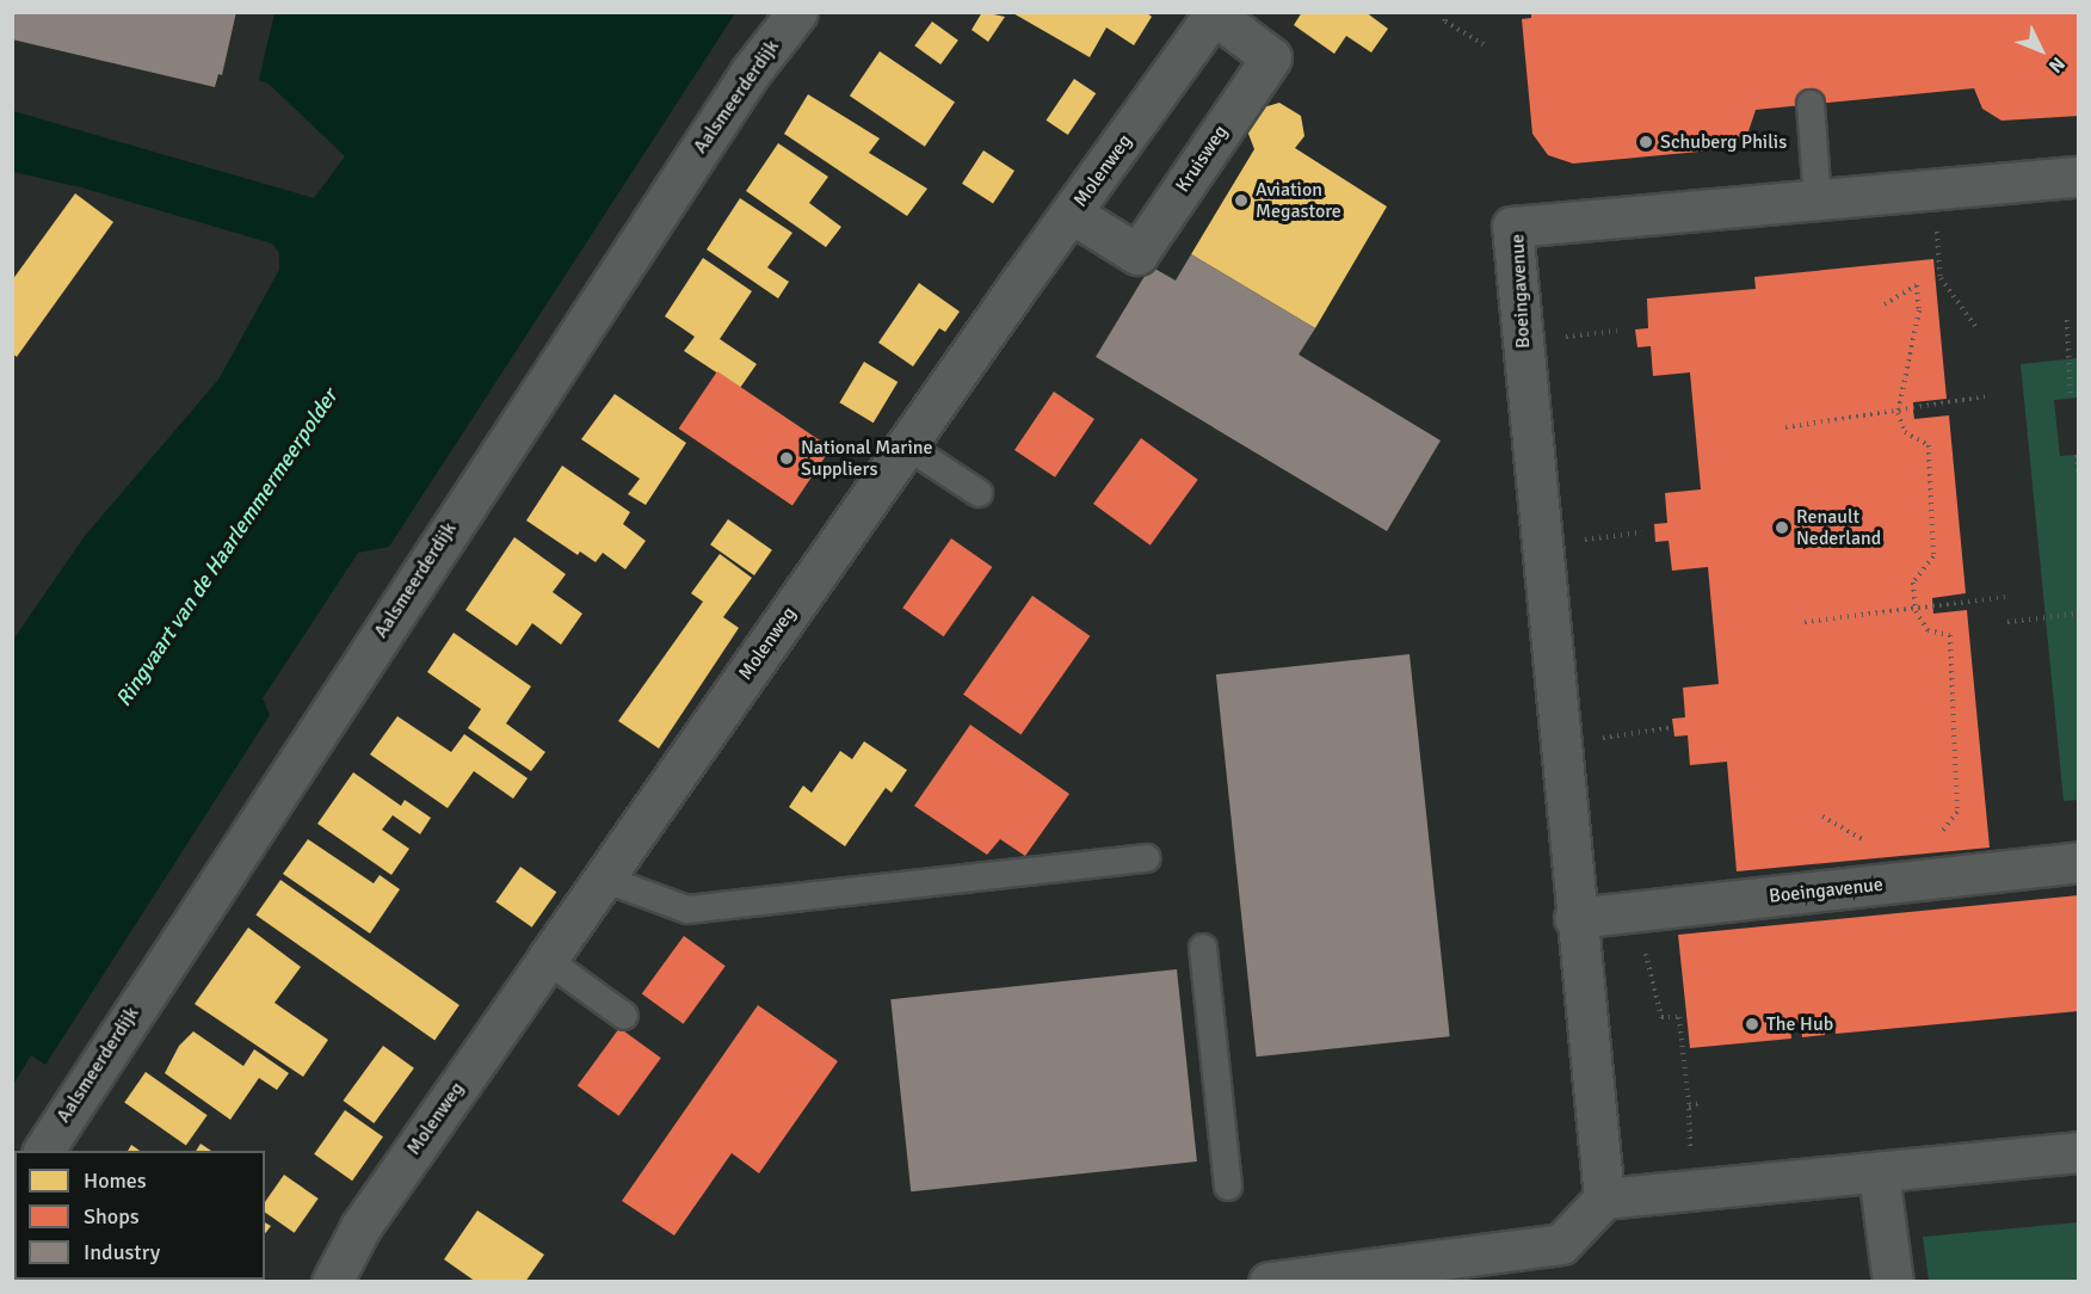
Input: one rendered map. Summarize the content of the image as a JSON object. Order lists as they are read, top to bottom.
{
  "streets": {
    "street": [
      "Aalsmeerderdijk",
      "Kruisweg",
      "Molenweg",
      "Boeingavenue"
    ]
  },
  "crossings": [
    ["Kruisweg", "Molenweg"]
  ],
  "water": ["Ringvaart van de Haarlemmermeerpolder"],
  "places": [
    "Schuberg Philis",
    "Aviation Megastore",
    "National Marine Suppliers",
    "Renault Nederland",
    "The Hub"
  ],
  "legend": ["Homes", "Shops", "Industry"],
  "north": "bottom right"
}
